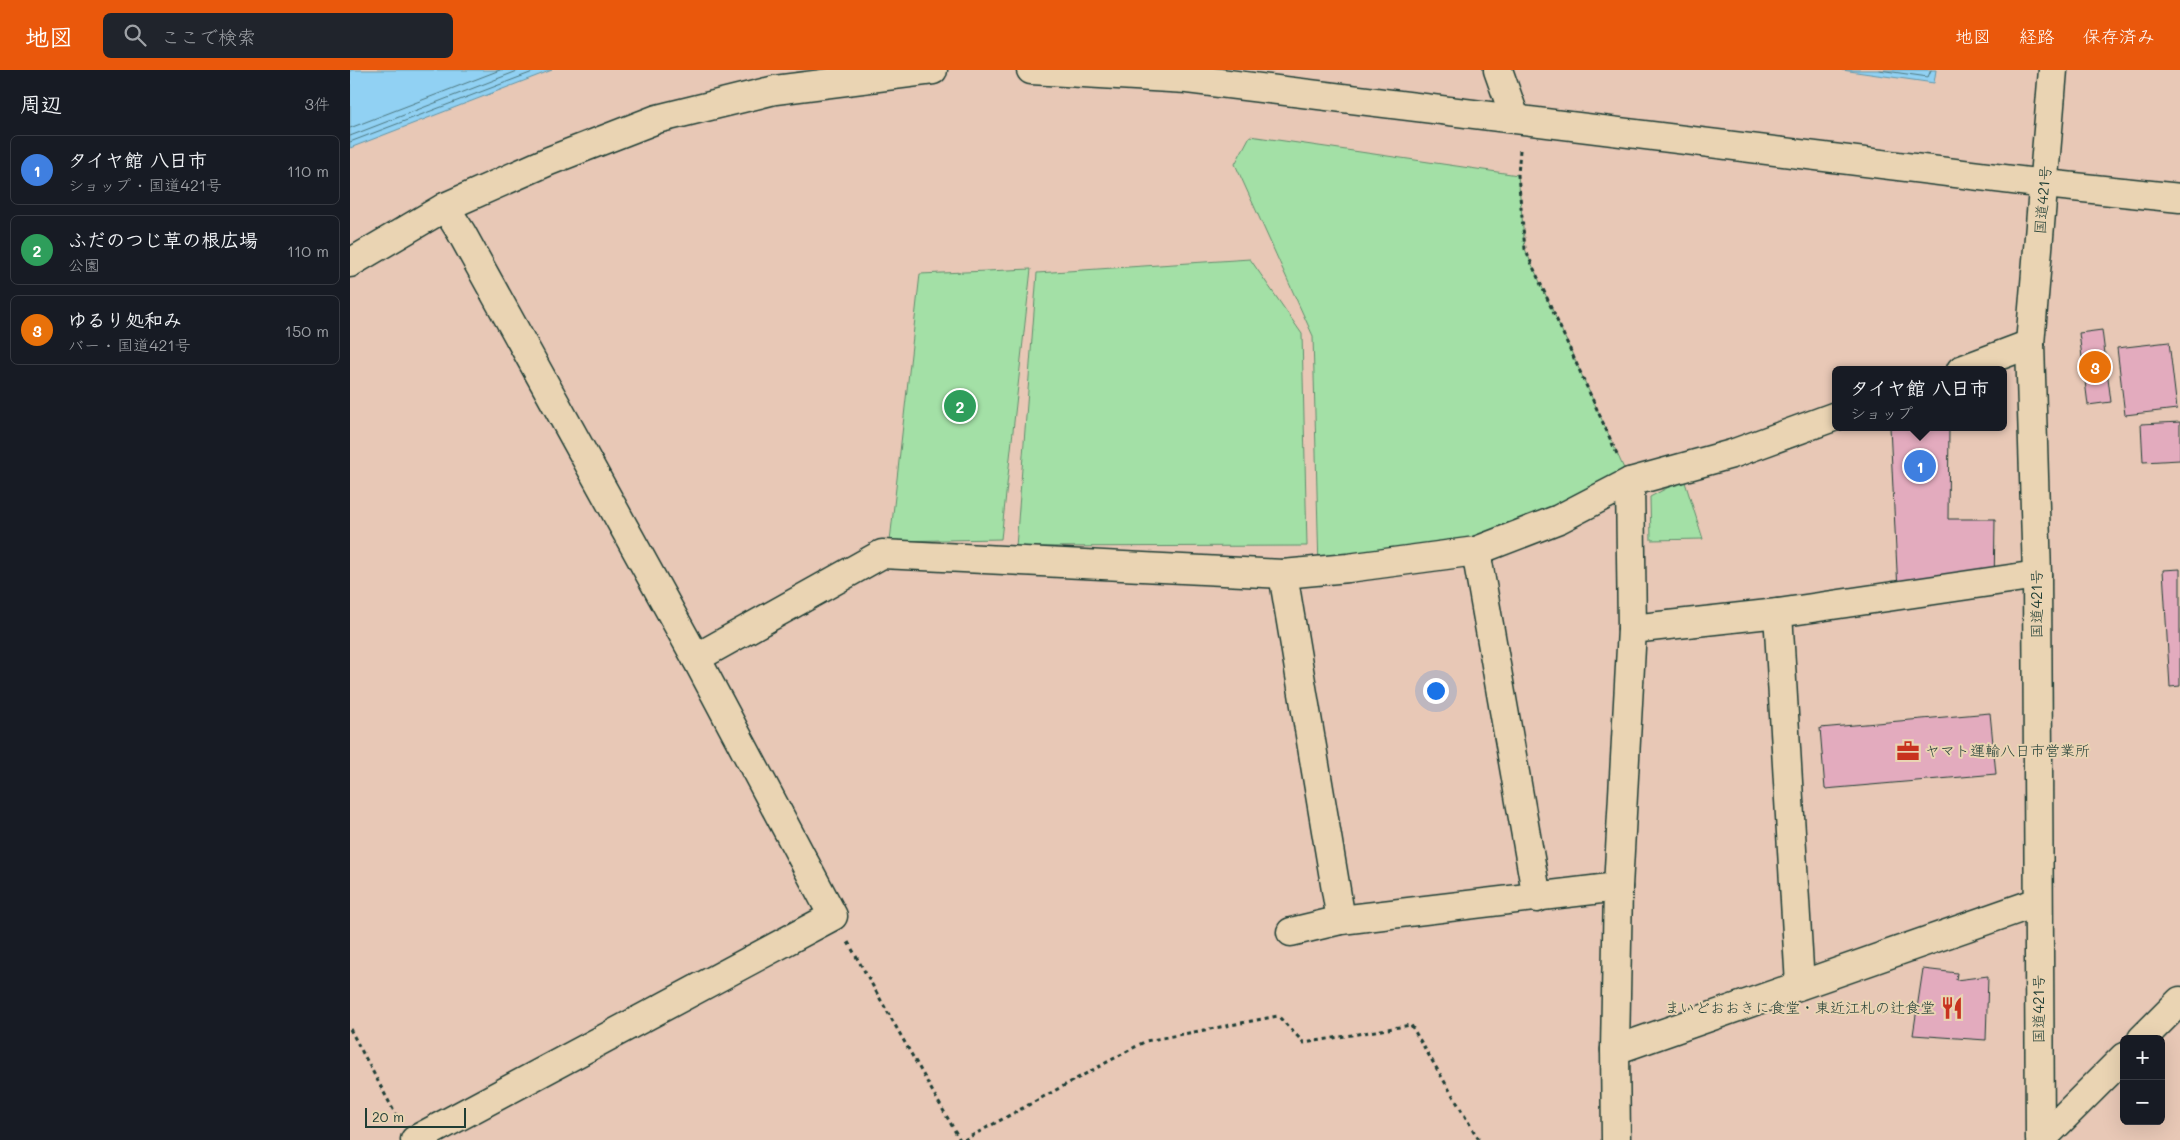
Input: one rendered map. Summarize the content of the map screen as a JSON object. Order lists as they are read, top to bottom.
{
  "streets": {
    "main road": ["国道421号"]
  },
  "places": {
    "office": ["ヤマト運輸八日市営業所"],
    "restaurant": ["まいどおおきに食堂・東近江札の辻食堂"]
  },
  "scale_bar": "20 m",
  "page": {
    "header": "地図",
    "search": "ここで検索",
    "nav": ["地図", "経路", "保存済み"],
    "heading": ["周辺", "3件"],
    "list": [
      {
        "mark": "1",
        "name": "タイヤ館 八日市",
        "note": "ショップ · 国道421号",
        "value": "110 m"
      },
      {
        "mark": "2",
        "name": "ふだのつじ草の根広場",
        "note": "公園",
        "value": "110 m"
      },
      {
        "mark": "3",
        "name": "ゆるり処和み",
        "note": "バー · 国道421号",
        "value": "150 m"
      }
    ],
    "pins": ["3", "2", "1"],
    "popup": ["タイヤ館 八日市", "ショップ"],
    "map_buttons": ["+", "−"],
    "scale": "20 m"
  }
}
